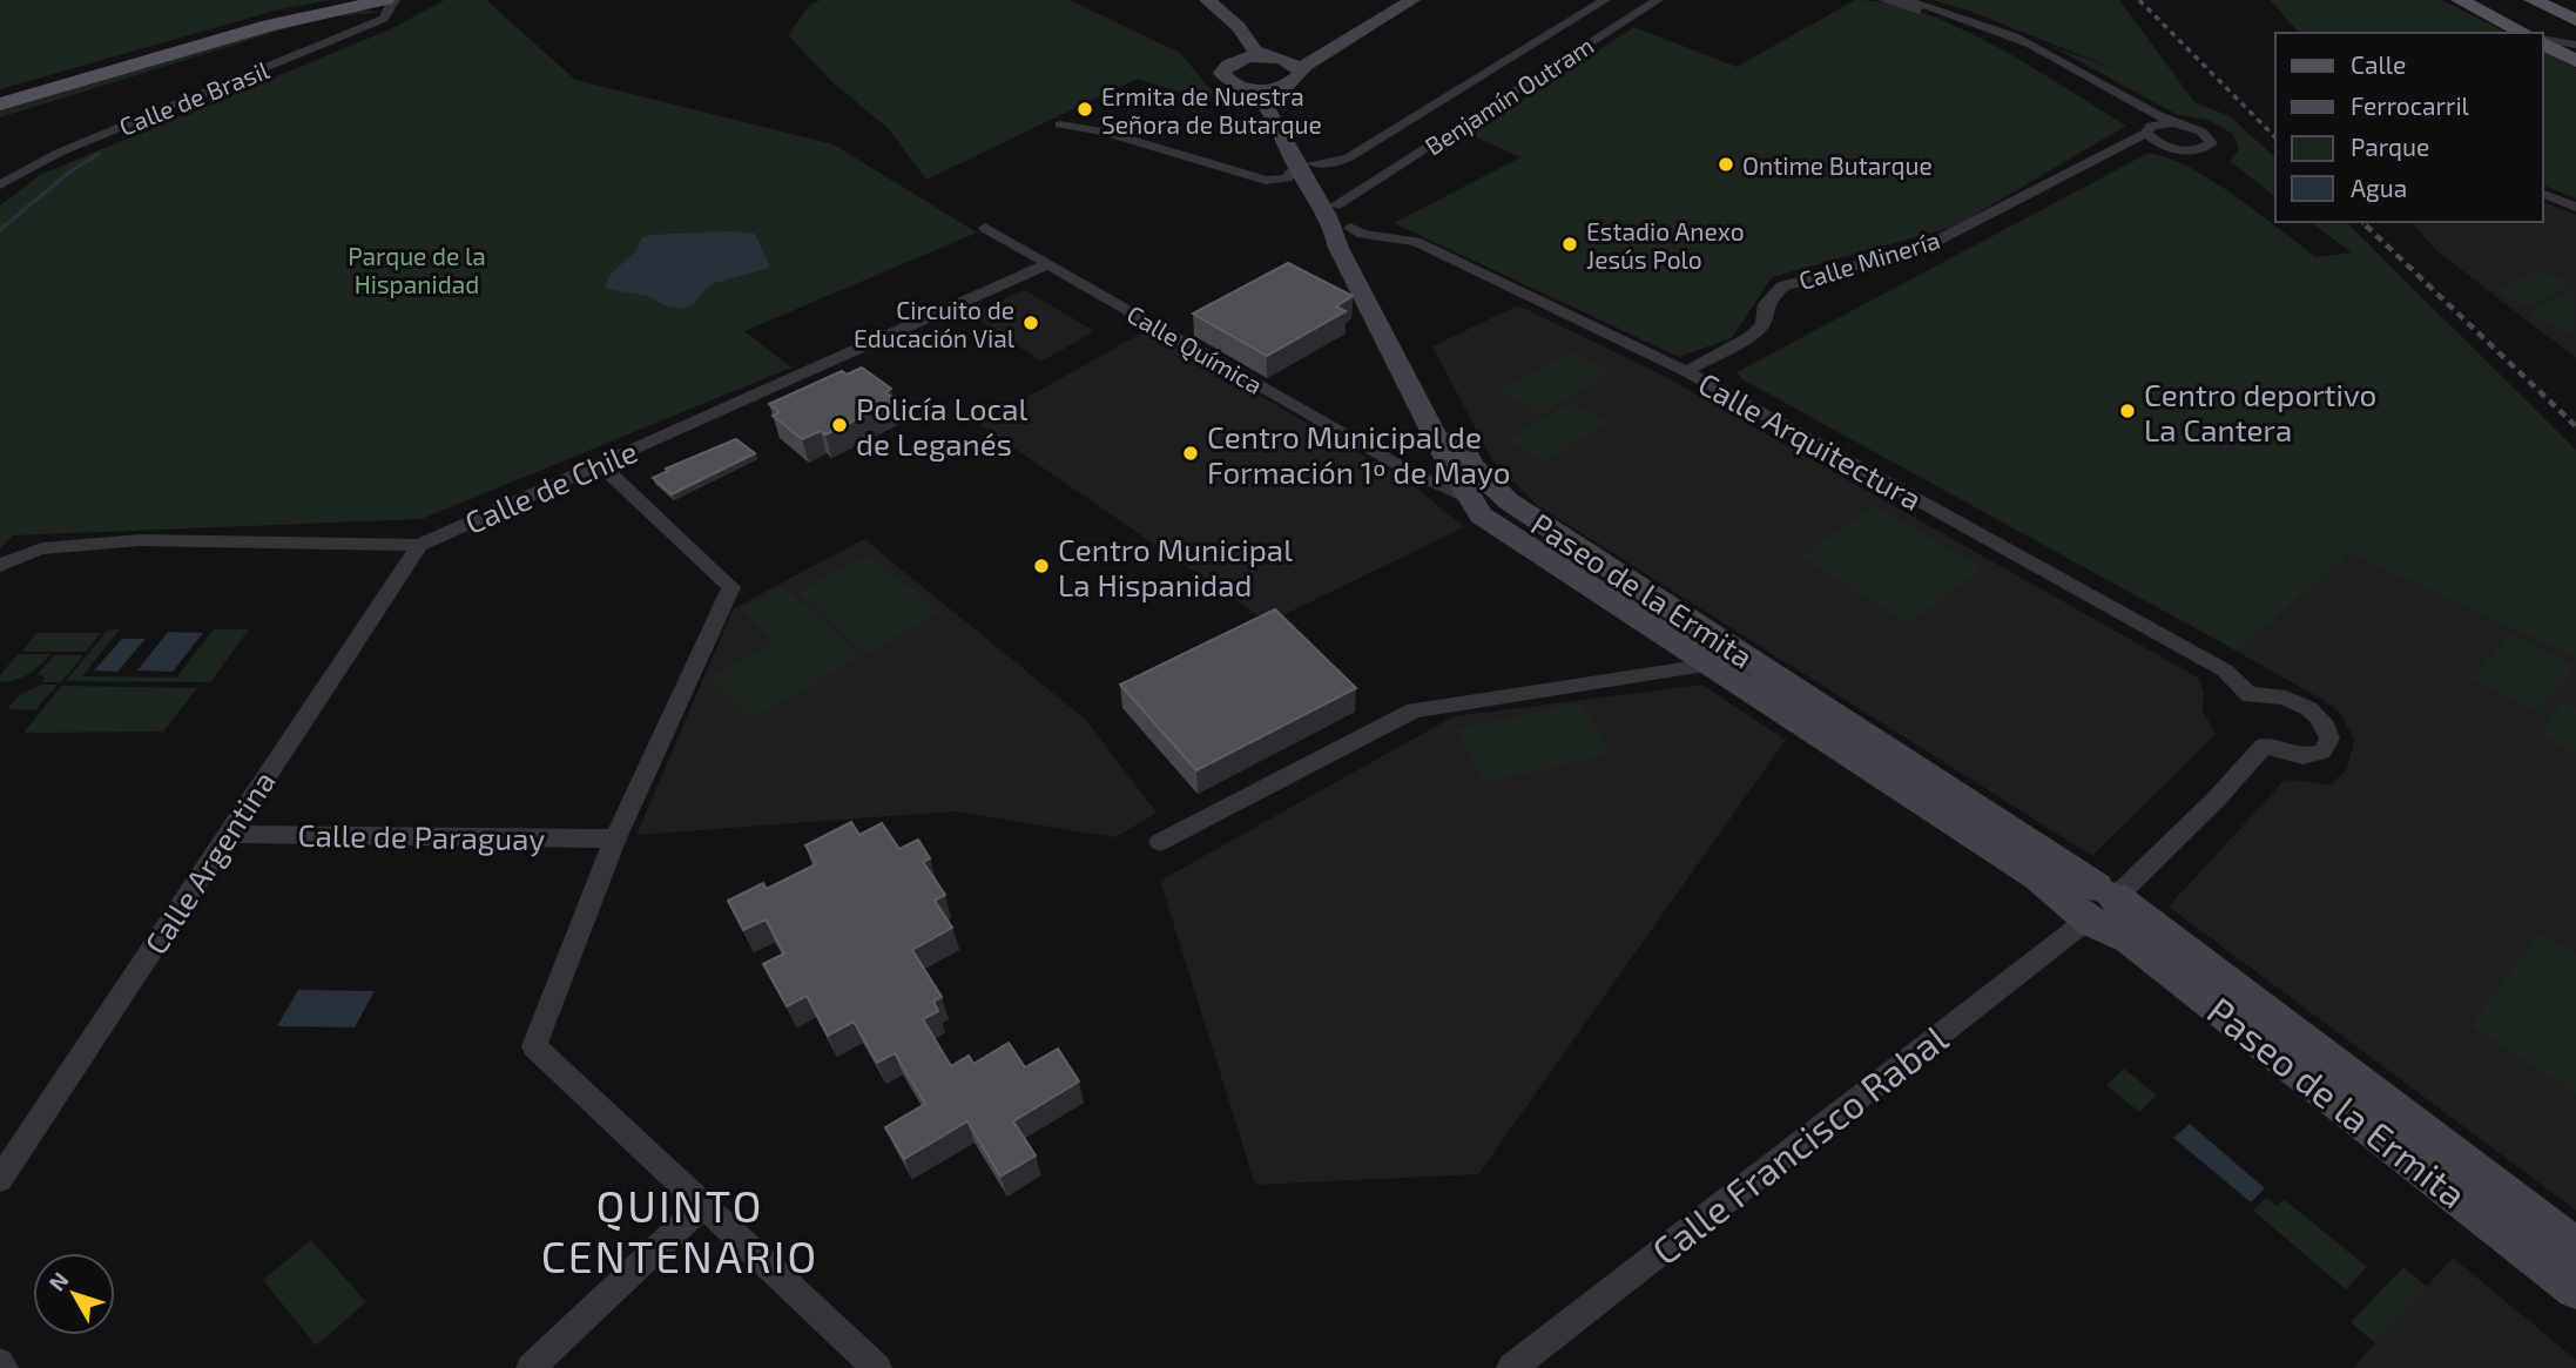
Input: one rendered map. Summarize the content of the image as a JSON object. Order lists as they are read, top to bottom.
{
  "streets": {
    "main road": ["Paseo de la Ermita"],
    "street": [
      "Benjamín Outram",
      "Calle de Brasil",
      "Calle Minería",
      "Calle Química",
      "Calle Arquitectura",
      "Calle de Chile",
      "Calle de Paraguay",
      "Calle Argentina",
      "Calle Francisco Rabal"
    ]
  },
  "crossings": [
    ["Benjamín Outram", "Calle Arquitectura"],
    ["Benjamín Outram", "Paseo de la Ermita"],
    ["Calle Minería", "Calle Arquitectura"],
    ["Calle Química", "Calle de Chile"],
    ["Calle Química", "Paseo de la Ermita"],
    ["Calle Arquitectura", "Paseo de la Ermita"],
    ["Calle Arquitectura", "Calle Francisco Rabal"],
    ["Calle de Chile", "Calle Argentina"],
    ["Paseo de la Ermita", "Calle Francisco Rabal"],
    ["Calle de Paraguay", "Calle Argentina"]
  ],
  "districts": ["QUINTO CENTENARIO"],
  "parks": ["Parque de la Hispanidad"],
  "places": [
    "Ermita de Nuestra Señora de Butarque",
    "Ontime Butarque",
    "Estadio Anexo Jesús Polo",
    "Circuito de Educación Vial",
    "Centro deportivo La Cantera",
    "Policía Local de Leganés",
    "Centro Municipal de Formación 1º de Mayo",
    "Centro Municipal La Hispanidad"
  ],
  "legend": [
    "Calle",
    "Ferrocarril",
    "Parque",
    "Agua"
  ],
  "north": "top left"
}
